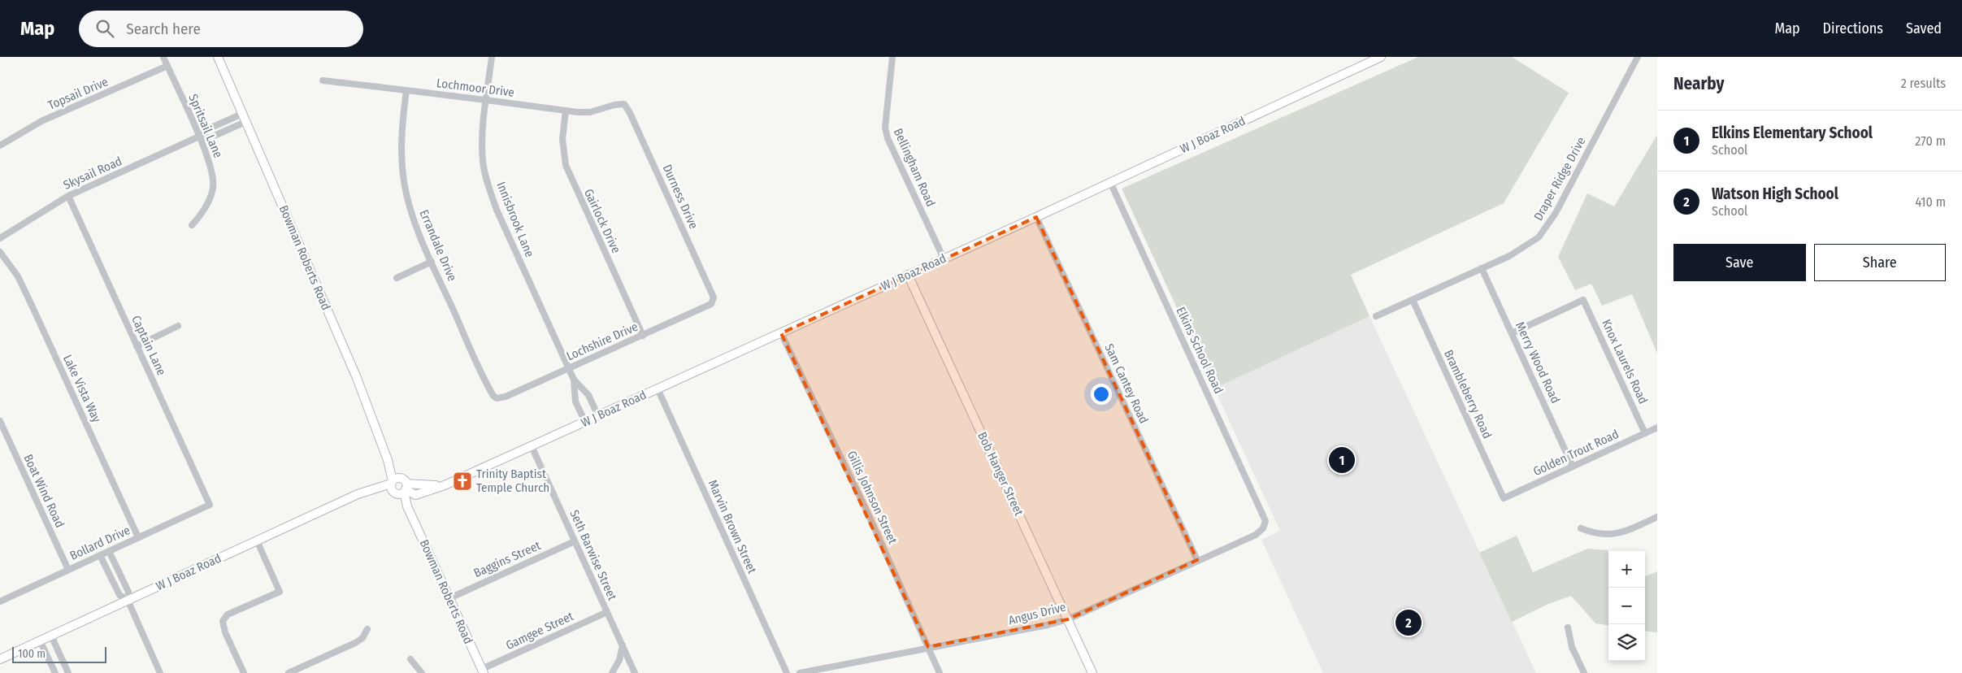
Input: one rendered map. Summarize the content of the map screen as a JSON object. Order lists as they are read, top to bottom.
{
  "streets": {
    "street": [
      "Lochmoor Drive",
      "Topsail Drive",
      "Spritsail Lane",
      "W J Boaz Road",
      "Bellingham Road",
      "Skysail Road",
      "Draper Ridge Drive",
      "Durness Drive",
      "Innisbrook Lane",
      "Gairlock Drive",
      "Errandale Drive",
      "Bowman Roberts Road",
      "Lochshire Drive",
      "Captain Lane",
      "Elkins School Road",
      "Knox Laurels Road",
      "Merry Wood Road",
      "Sam Cantey Road",
      "Lake Vista Way",
      "Brambleberry Road",
      "Golden Trout Road",
      "Bob Hanger Street",
      "Boat Wind Road",
      "Gillis Johnson Street",
      "Marvin Brown Street",
      "Bollard Drive",
      "Seth Barwise Street",
      "Baggins Street",
      "Angus Drive",
      "Gamgee Street"
    ]
  },
  "crossings": [
    ["Lochmoor Drive", "Durness Drive"],
    ["Lochmoor Drive", "Innisbrook Lane"],
    ["Lochmoor Drive", "Gairlock Drive"],
    ["Lochmoor Drive", "Errandale Drive"],
    ["Topsail Drive", "Spritsail Lane"],
    ["Spritsail Lane", "Skysail Road"],
    ["W J Boaz Road", "Bellingham Road"],
    ["W J Boaz Road", "Innisbrook Lane"],
    ["W J Boaz Road", "Bowman Roberts Road"],
    ["W J Boaz Road", "Elkins School Road"],
    ["W J Boaz Road", "Sam Cantey Road"],
    ["W J Boaz Road", "Bob Hanger Street"],
    ["W J Boaz Road", "Gillis Johnson Street"],
    ["W J Boaz Road", "Marvin Brown Street"],
    ["W J Boaz Road", "Seth Barwise Street"],
    ["Skysail Road", "Bowman Roberts Road"],
    ["Skysail Road", "Captain Lane"],
    ["Draper Ridge Drive", "Merry Wood Road"],
    ["Draper Ridge Drive", "Brambleberry Road"],
    ["Durness Drive", "Lochshire Drive"],
    ["Innisbrook Lane", "Lochshire Drive"],
    ["Gairlock Drive", "Lochshire Drive"],
    ["Errandale Drive", "Lochshire Drive"],
    ["Bowman Roberts Road", "Baggins Street"],
    ["Bowman Roberts Road", "Gamgee Street"],
    ["Captain Lane", "Bollard Drive"],
    ["Elkins School Road", "Angus Drive"],
    ["Knox Laurels Road", "Merry Wood Road"],
    ["Knox Laurels Road", "Golden Trout Road"],
    ["Merry Wood Road", "Golden Trout Road"],
    ["Sam Cantey Road", "Angus Drive"],
    ["Lake Vista Way", "Bollard Drive"],
    ["Brambleberry Road", "Golden Trout Road"],
    ["Bob Hanger Street", "Angus Drive"],
    ["Boat Wind Road", "Bollard Drive"],
    ["Gillis Johnson Street", "Angus Drive"],
    ["Seth Barwise Street", "Baggins Street"],
    ["Seth Barwise Street", "Gamgee Street"]
  ],
  "places": {
    "church": ["Trinity Baptist Temple Church"]
  },
  "scale_bar": "100 m",
  "page": {
    "header": "Map",
    "search": "Search here",
    "nav": ["Map", "Directions", "Saved"],
    "heading": ["Nearby", "2 results"],
    "list": [
      {
        "mark": "1",
        "name": "Elkins Elementary School",
        "note": "School",
        "value": "270 m"
      },
      {
        "mark": "2",
        "name": "Watson High School",
        "note": "School",
        "value": "410 m"
      }
    ],
    "buttons": ["Save", "Share"],
    "pins": ["1", "2"],
    "map_buttons": ["+", "−"],
    "scale": "100 m"
  }
}
